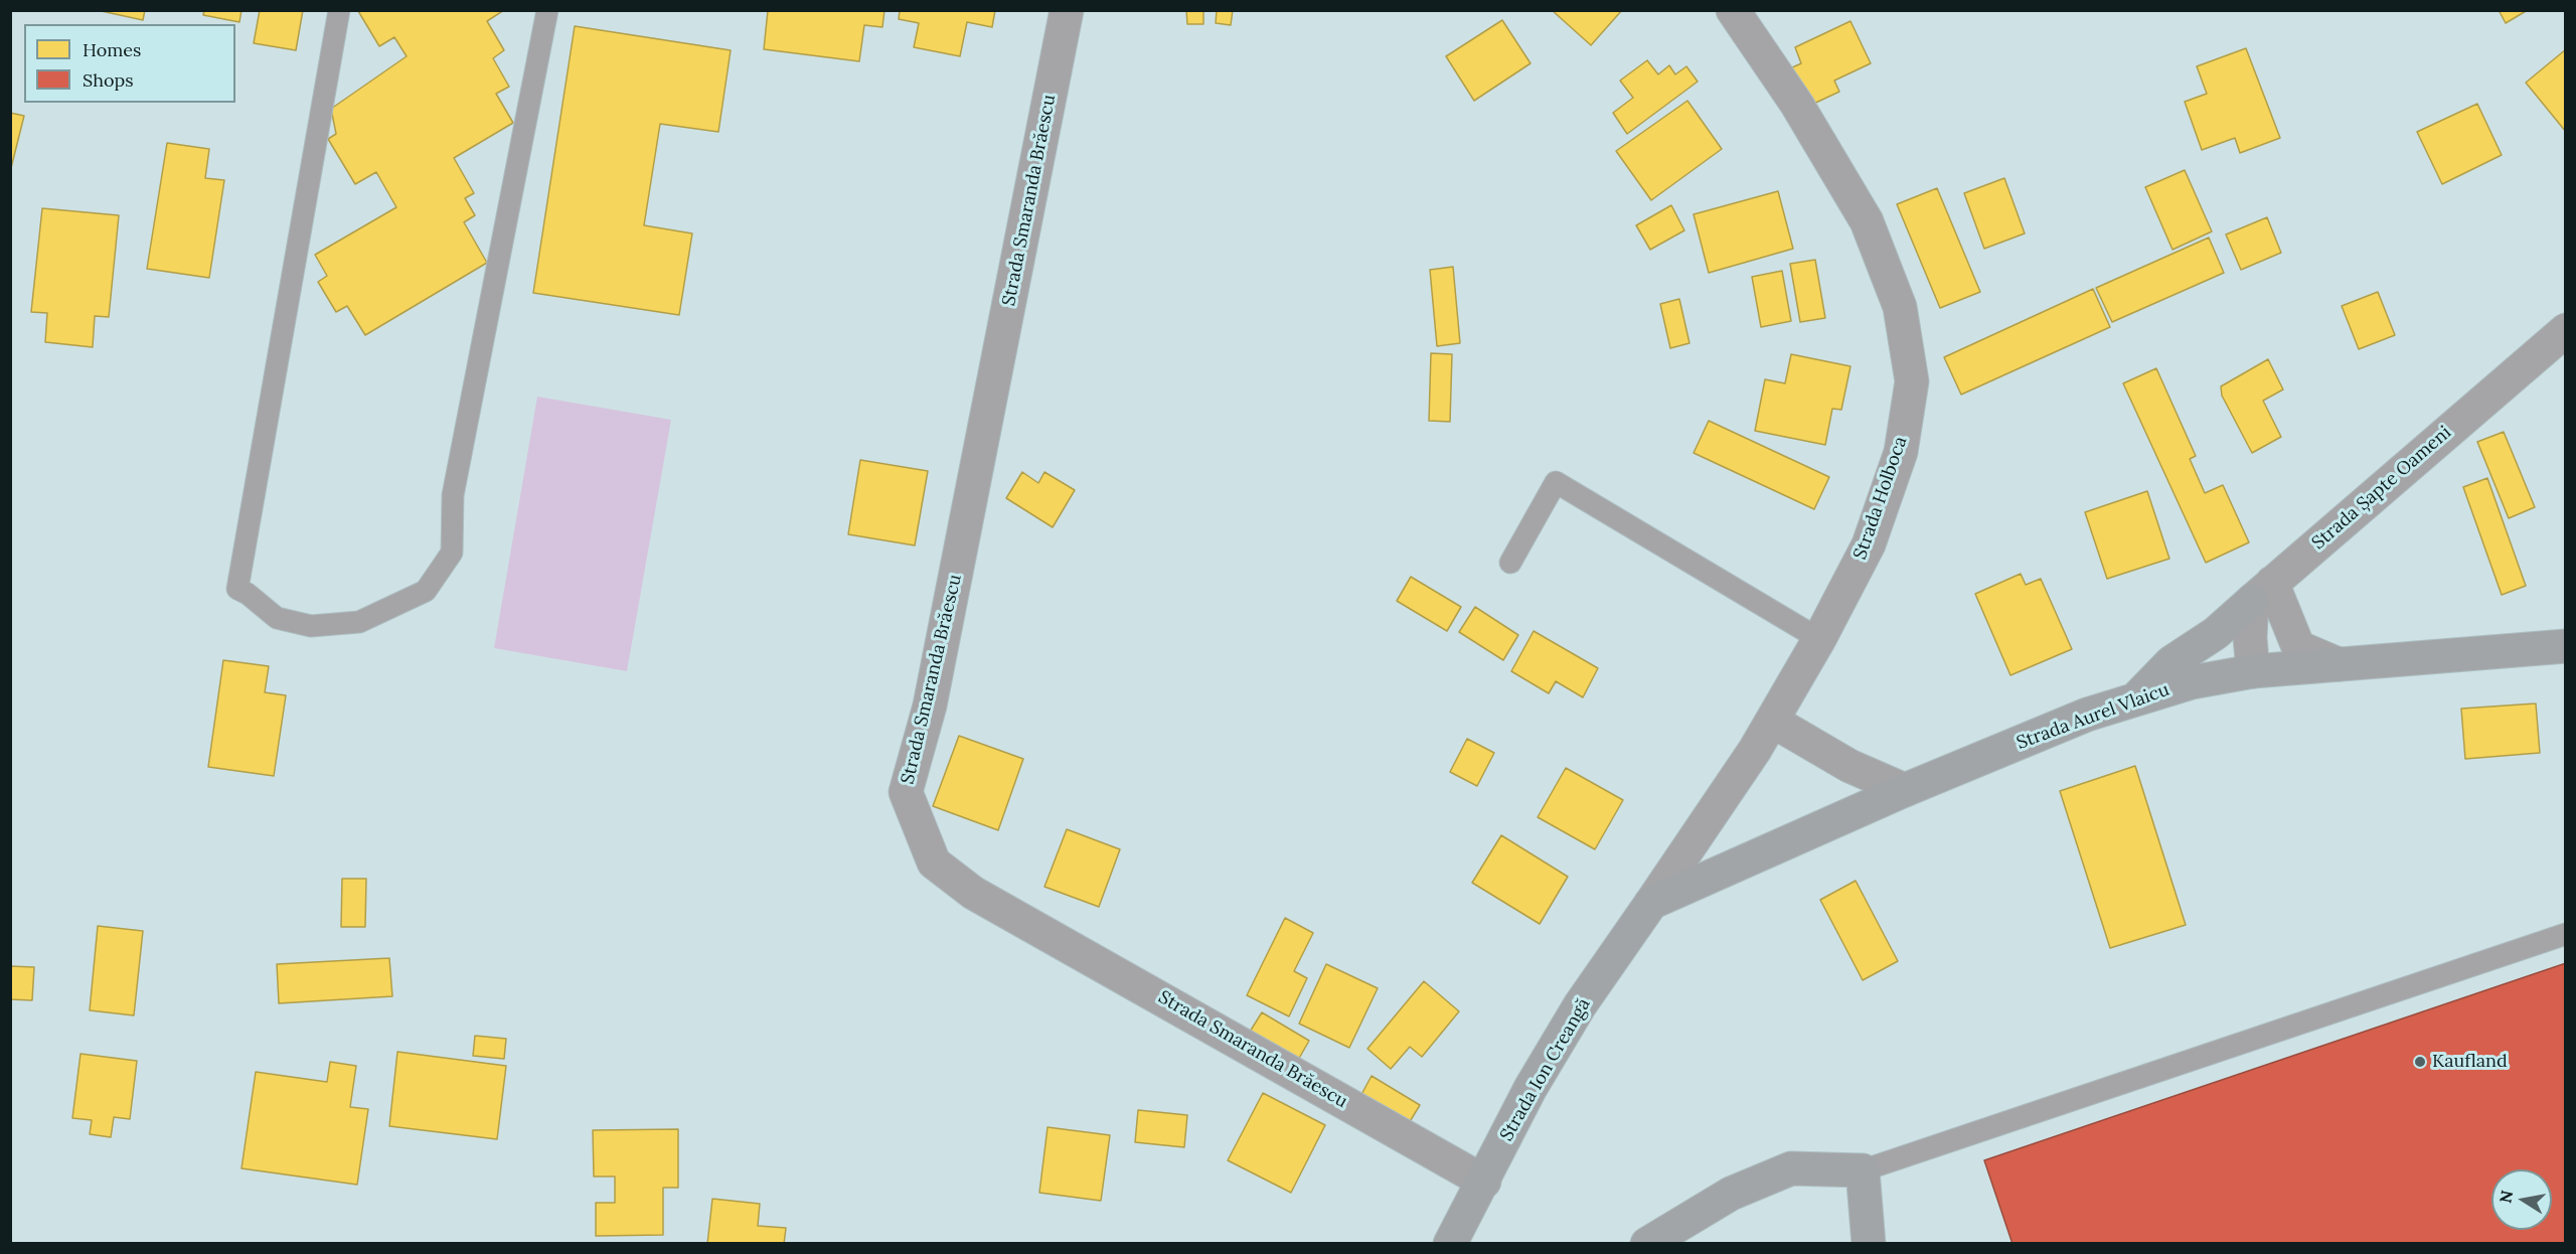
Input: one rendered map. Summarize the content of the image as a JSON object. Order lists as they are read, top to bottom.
{
  "streets": {
    "street": [
      "Strada Smaranda Brăescu",
      "Strada Șapte Oameni",
      "Strada Holboca",
      "Strada Aurel Vlaicu",
      "Strada Ion Creangă"
    ]
  },
  "crossings": [
    ["Strada Smaranda Brăescu", "Strada Ion Creangă"],
    ["Strada Holboca", "Strada Aurel Vlaicu"],
    ["Strada Holboca", "Strada Ion Creangă"],
    ["Strada Aurel Vlaicu", "Strada Ion Creangă"]
  ],
  "places": ["Kaufland"],
  "legend": ["Homes", "Shops"],
  "north": "left"
}
